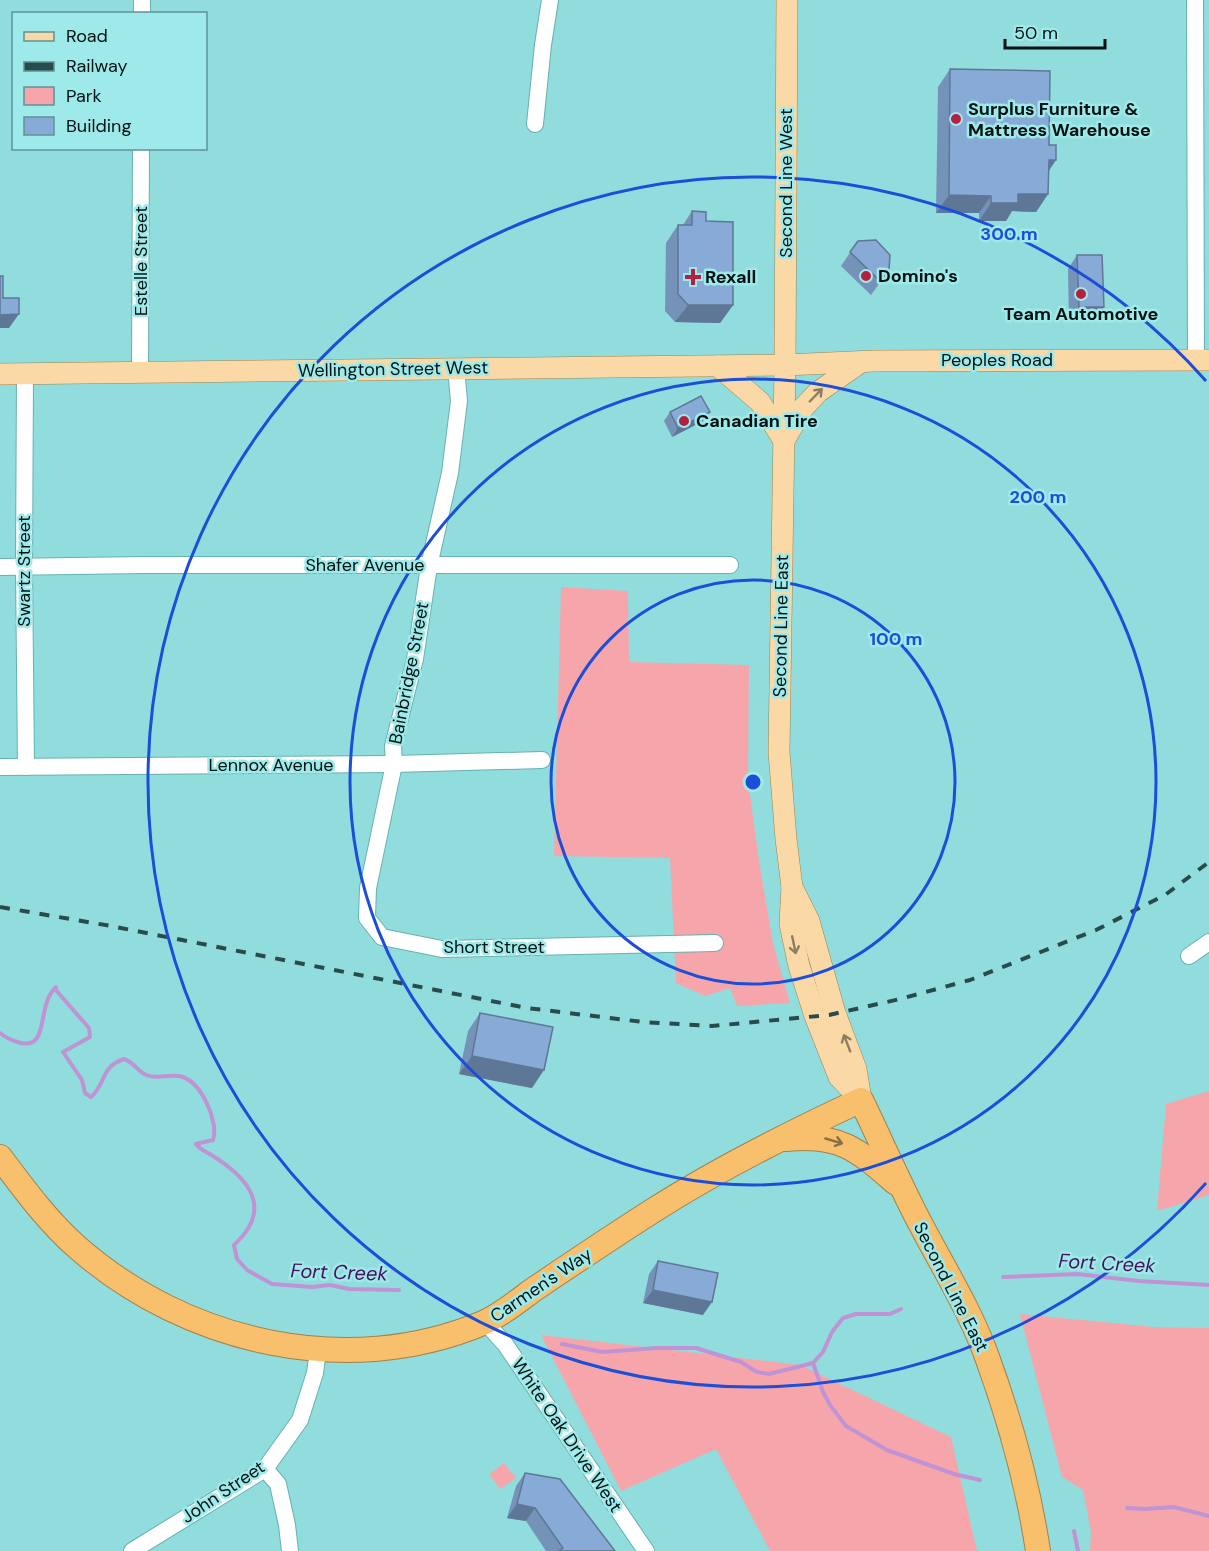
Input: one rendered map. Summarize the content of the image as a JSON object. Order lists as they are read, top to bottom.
{
  "streets": {
    "highway": ["Second Line East", "Carmen's Way"],
    "main road": ["Second Line West", "Peoples Road", "Wellington Street West"],
    "street": [
      "Estelle Street",
      "Shafer Avenue",
      "Swartz Street",
      "Bainbridge Street",
      "Lennox Avenue",
      "Short Street",
      "White Oak Drive West",
      "John Street"
    ]
  },
  "crossings": [
    ["Second Line West", "Peoples Road"],
    ["Second Line West", "Wellington Street West"],
    ["Second Line West", "Second Line East"],
    ["Estelle Street", "Wellington Street West"],
    ["Peoples Road", "Wellington Street West"],
    ["Peoples Road", "Second Line East"],
    ["Wellington Street West", "Swartz Street"],
    ["Wellington Street West", "Second Line East"],
    ["Wellington Street West", "Bainbridge Street"],
    ["Shafer Avenue", "Swartz Street"],
    ["Shafer Avenue", "Bainbridge Street"],
    ["Swartz Street", "Lennox Avenue"],
    ["Second Line East", "Carmen's Way"],
    ["Bainbridge Street", "Lennox Avenue"],
    ["Bainbridge Street", "Short Street"],
    ["Lennox Avenue", "Short Street"],
    ["Carmen's Way", "White Oak Drive West"],
    ["Carmen's Way", "John Street"]
  ],
  "water": ["Fort Creek"],
  "places": {
    "other": [
      "Surplus Furniture & Mattress Warehouse",
      "Domino's",
      "Team Automotive",
      "Canadian Tire"
    ],
    "health": ["Rexall"]
  },
  "legend": [
    "Road",
    "Railway",
    "Park",
    "Building"
  ],
  "scale_bar": "50 m",
  "rings": ["300 m", "200 m", "100 m"]
}
